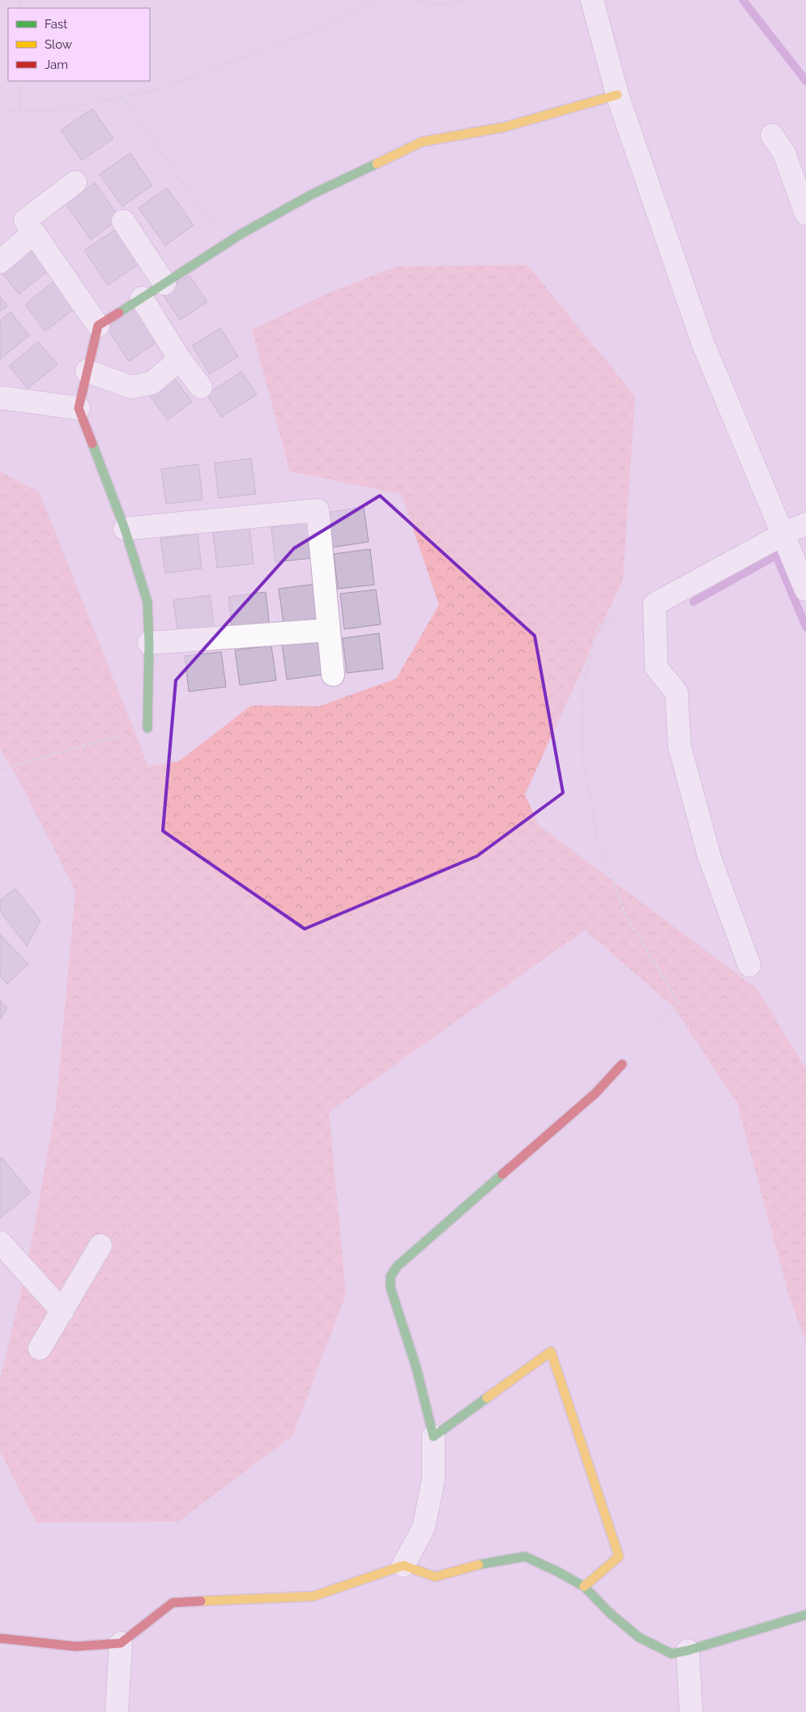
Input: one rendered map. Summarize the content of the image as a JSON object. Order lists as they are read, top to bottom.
{
  "legend": ["Fast", "Slow", "Jam"]
}
